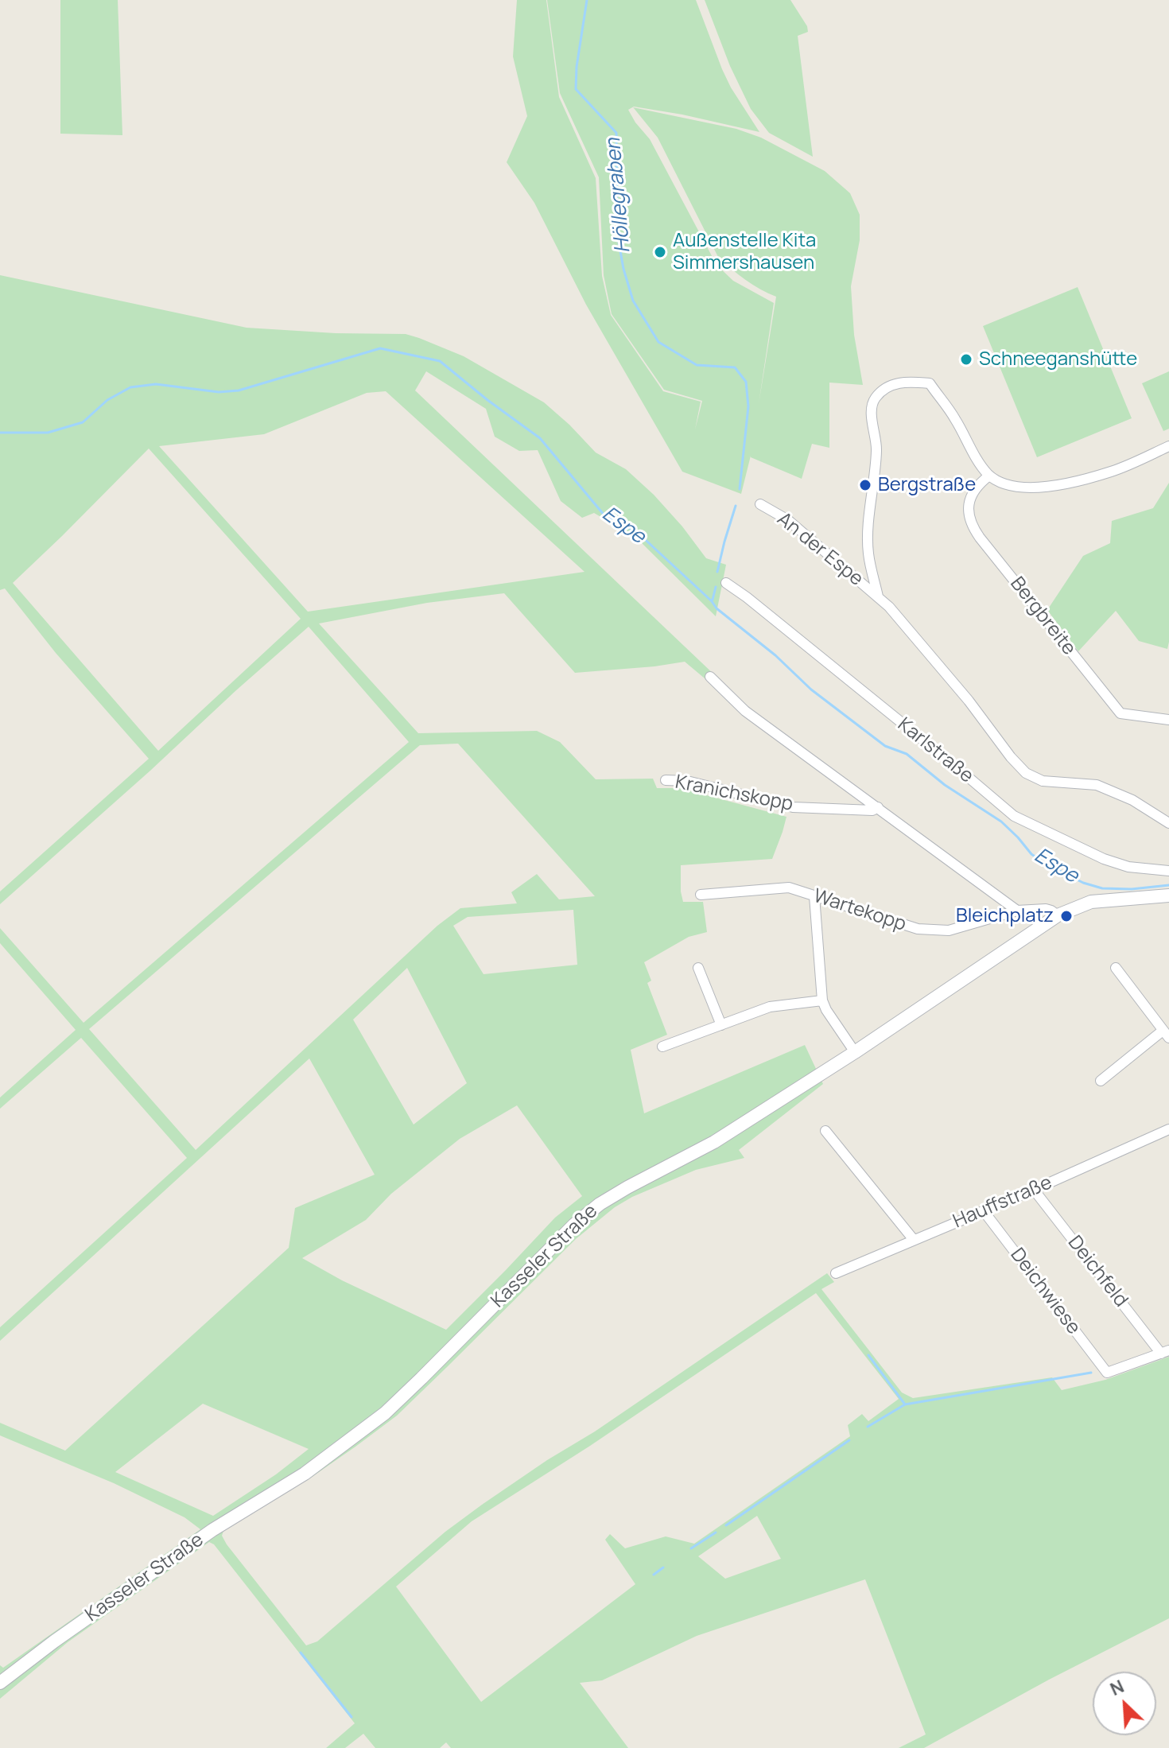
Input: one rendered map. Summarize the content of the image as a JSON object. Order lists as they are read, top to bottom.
{
  "streets": {
    "street": [
      "An der Espe",
      "Bergbreite",
      "Karlstraße",
      "Kranichskopp",
      "Wartekopp",
      "Hauffstraße",
      "Kasseler Straße",
      "Deichfeld",
      "Deichwiese"
    ]
  },
  "crossings": [
    ["Hauffstraße", "Deichfeld"],
    ["Hauffstraße", "Deichwiese"],
    ["Deichfeld", "Deichwiese"]
  ],
  "water": ["Höllegraben", "Espe"],
  "places": [
    "Außenstelle Kita Simmershausen",
    "Schneeganshütte",
    "Bergstraße",
    "Bleichplatz"
  ],
  "north": "top left"
}
